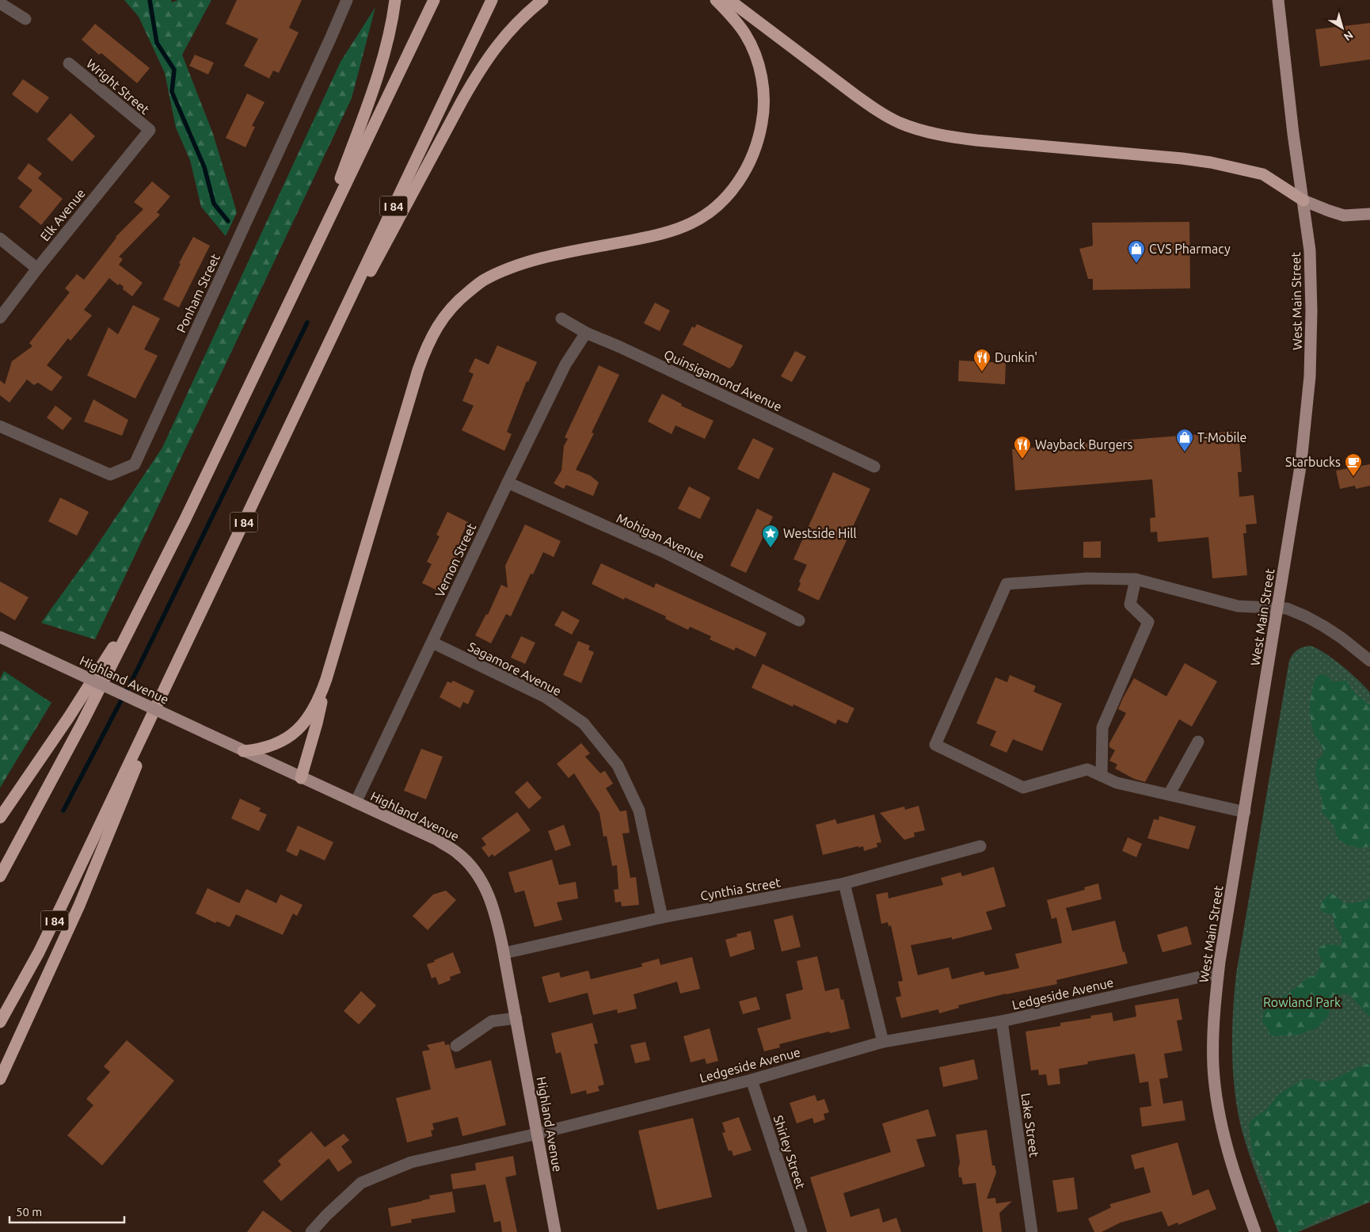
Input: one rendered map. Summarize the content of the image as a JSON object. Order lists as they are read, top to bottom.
{
  "streets": {
    "highway": ["I 84"],
    "main road": ["West Main Street", "Highland Avenue"],
    "street": [
      "Wright Street",
      "Elk Avenue",
      "Ponham Street",
      "Quinsigamond Avenue",
      "Mohigan Avenue",
      "Vernon Street",
      "Sagamore Avenue",
      "Cynthia Street",
      "Ledgeside Avenue",
      "Lake Street",
      "Shirley Street"
    ]
  },
  "crossings": [
    ["Wright Street", "Elk Avenue"],
    ["West Main Street", "Ledgeside Avenue"],
    ["Quinsigamond Avenue", "Vernon Street"],
    ["Mohigan Avenue", "Vernon Street"],
    ["Vernon Street", "Sagamore Avenue"],
    ["Vernon Street", "Highland Avenue"],
    ["Sagamore Avenue", "Cynthia Street"],
    ["Highland Avenue", "Cynthia Street"],
    ["Highland Avenue", "Ledgeside Avenue"],
    ["Ledgeside Avenue", "Lake Street"],
    ["Ledgeside Avenue", "Shirley Street"]
  ],
  "parks": ["Rowland Park"],
  "places": {
    "shop": ["CVS Pharmacy", "T-Mobile"],
    "restaurant": ["Dunkin'", "Wayback Burgers"],
    "cafe": ["Starbucks"],
    "place": ["Westside Hill"]
  },
  "scale_bar": "50 m",
  "north": "bottom right"
}
